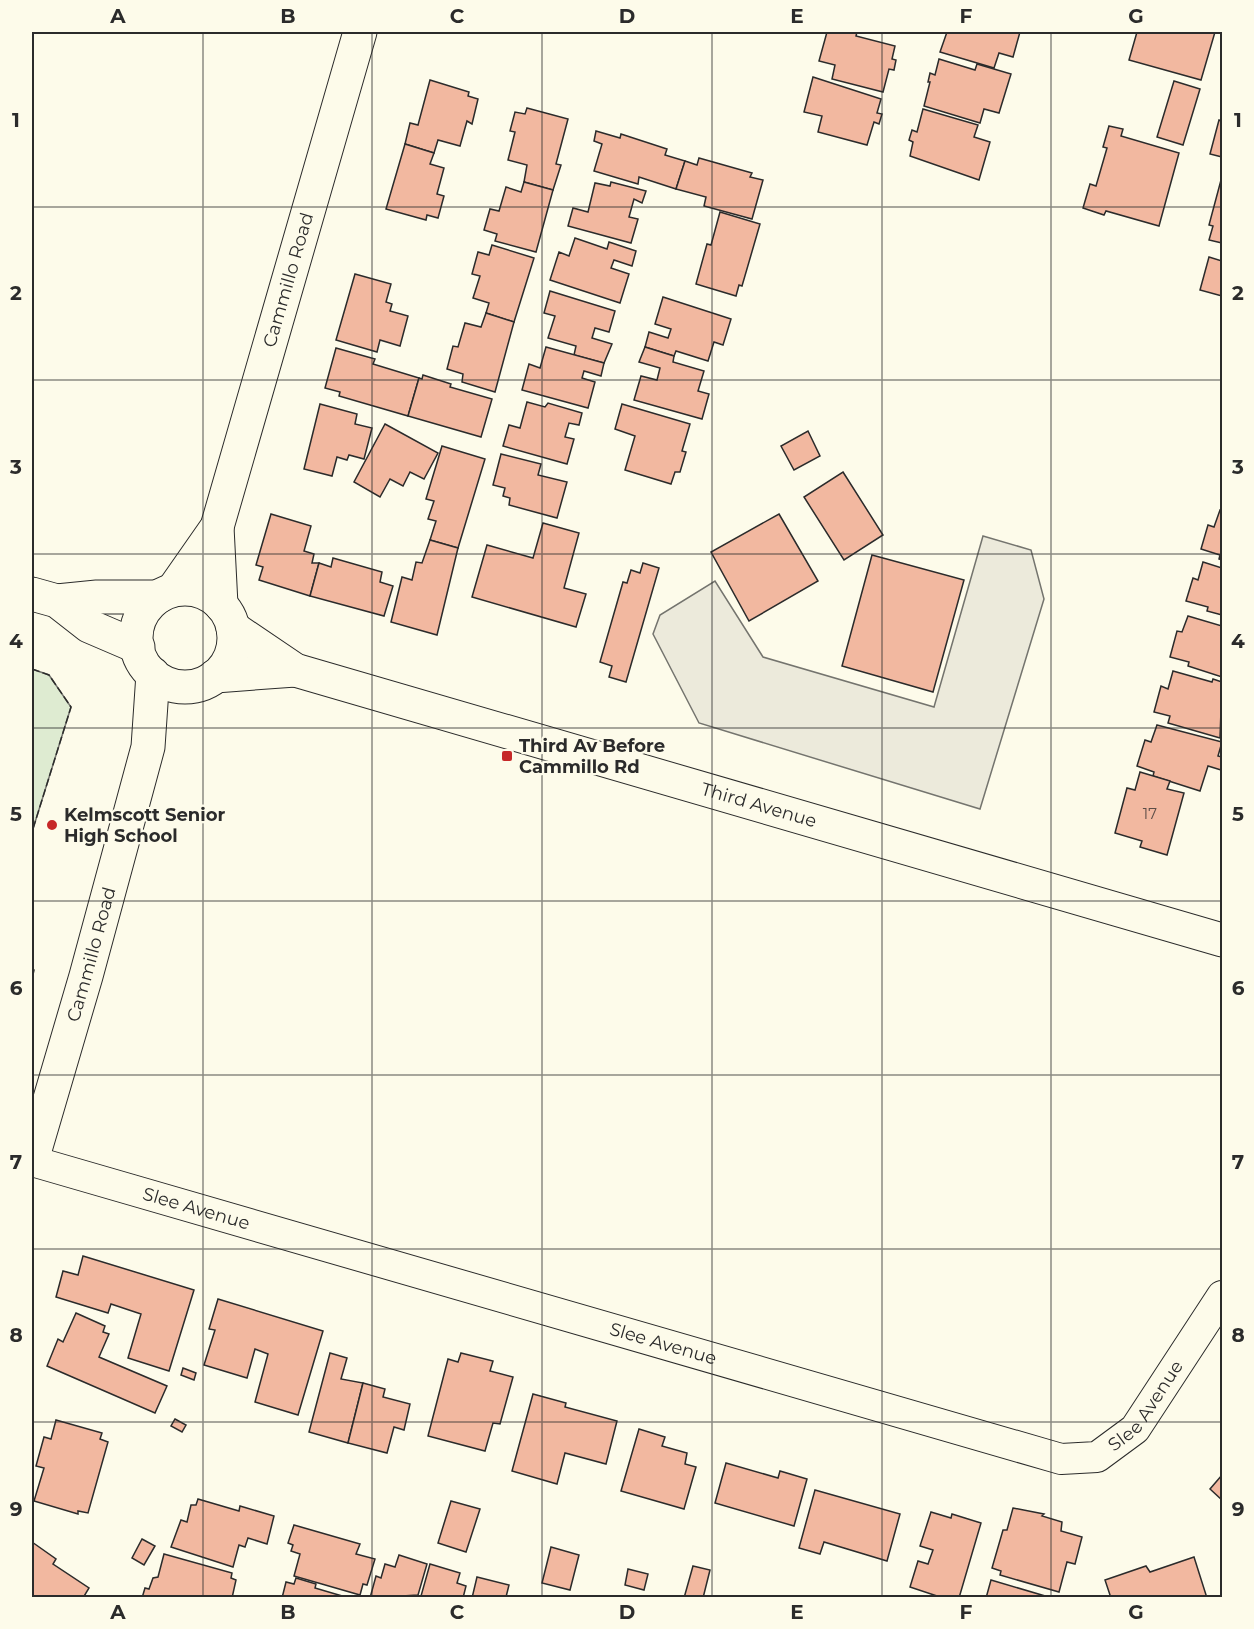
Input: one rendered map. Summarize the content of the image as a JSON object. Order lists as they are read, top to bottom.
{
  "streets": {
    "main road": ["Cammillo Road", "Third Avenue"],
    "street": ["Slee Avenue"]
  },
  "crossings": [
    ["Cammillo Road", "Third Avenue"],
    ["Cammillo Road", "Slee Avenue"]
  ],
  "places": {
    "transit": ["Third Av Before Cammillo Rd"],
    "other": ["Kelmscott Senior High School"]
  },
  "house_numbers": ["17"],
  "grid": {
    "columns": [
      "A",
      "B",
      "C",
      "D",
      "E",
      "F",
      "G"
    ],
    "rows": [
      "1",
      "2",
      "3",
      "4",
      "5",
      "6",
      "7",
      "8",
      "9"
    ]
  }
}
